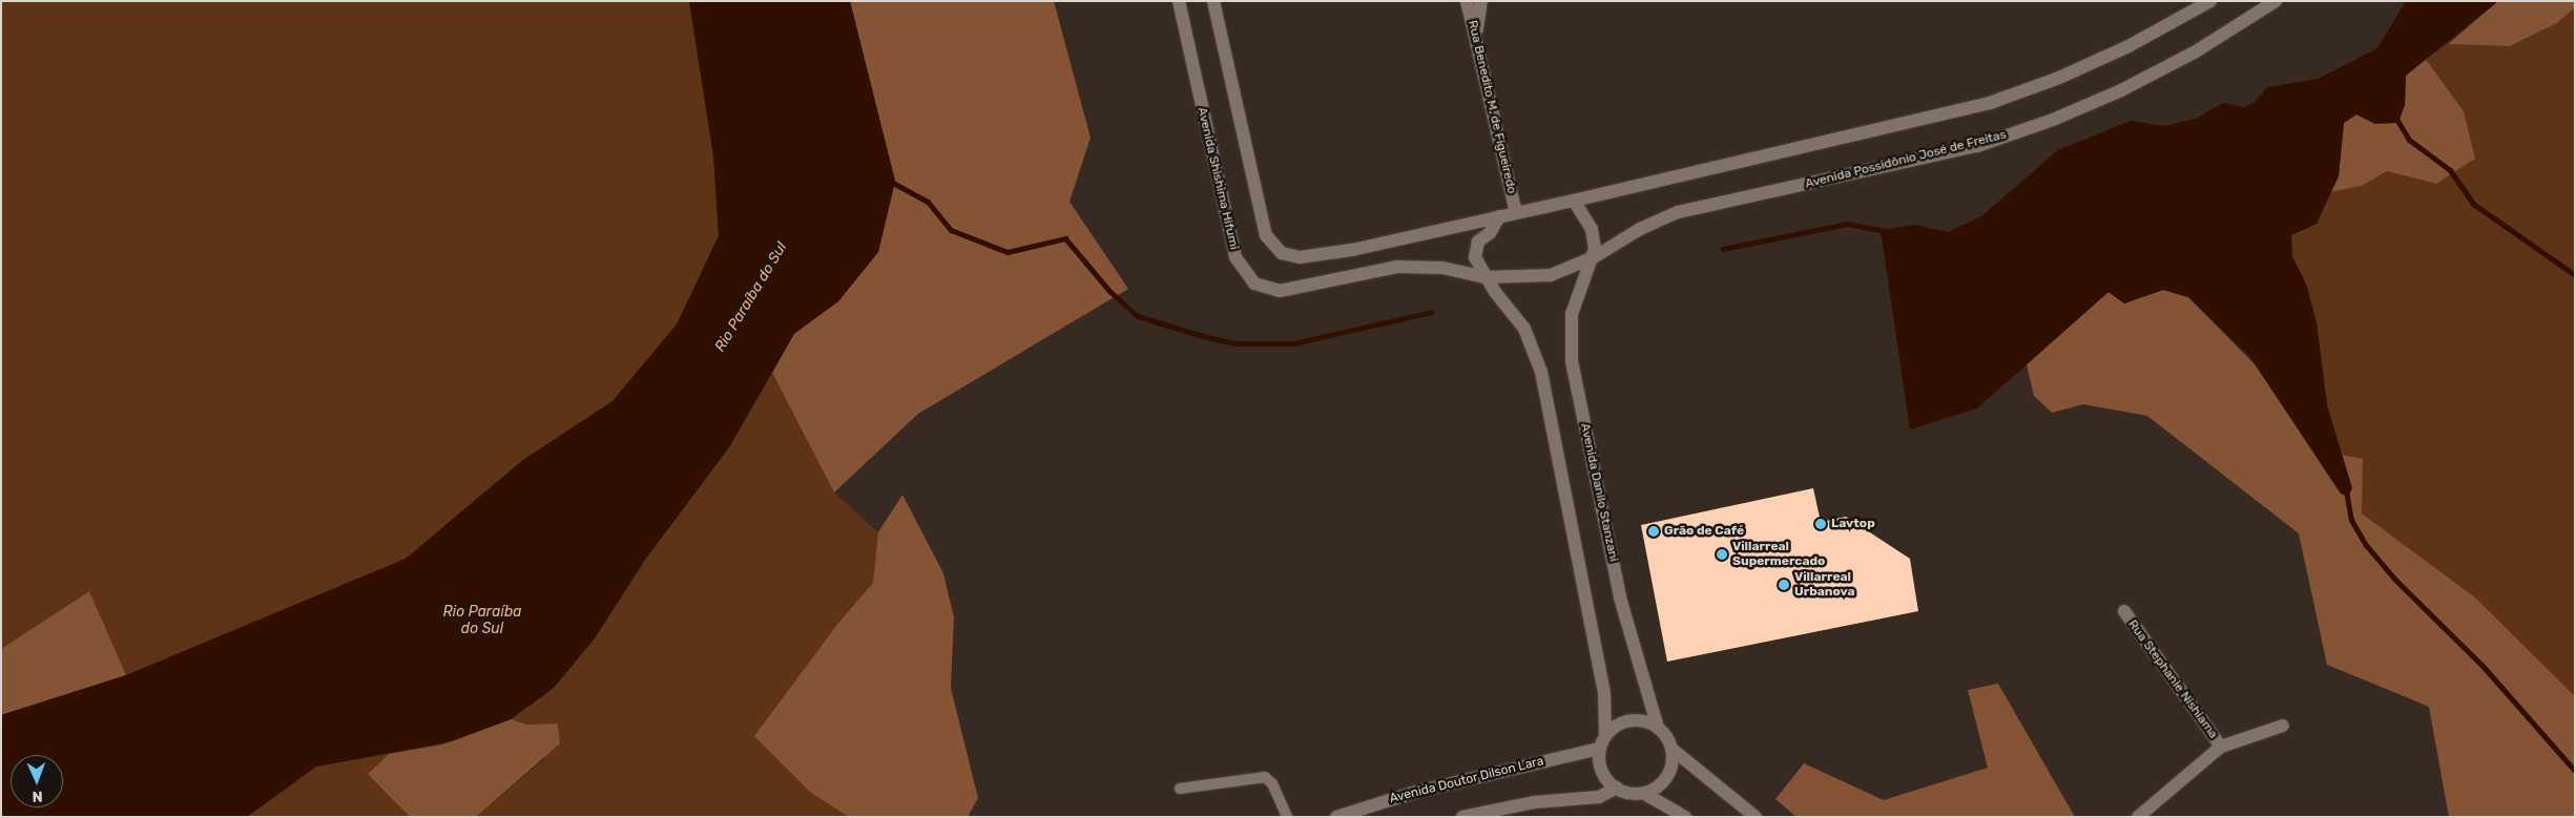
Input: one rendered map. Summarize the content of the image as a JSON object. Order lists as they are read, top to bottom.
{
  "streets": {
    "street": [
      "Rua Benedito M. de Figueiredo",
      "Avenida Possidônio José de Freitas",
      "Avenida Shishima Hifumi",
      "Avenida Danilo Stanzani",
      "Rua Stephanie Nishiama",
      "Avenida Doutor Dilson Lara"
    ]
  },
  "crossings": [
    ["Avenida Possidônio José de Freitas", "Avenida Shishima Hifumi"],
    ["Avenida Possidônio José de Freitas", "Avenida Danilo Stanzani"],
    ["Avenida Shishima Hifumi", "Avenida Danilo Stanzani"],
    ["Avenida Danilo Stanzani", "Avenida Doutor Dilson Lara"]
  ],
  "water": ["Rio Paraíba do Sul"],
  "places": [
    "Lavtop",
    "Grão de Café",
    "Villarreal Supermercado",
    "Villarreal Urbanova"
  ],
  "north": "bottom"
}
